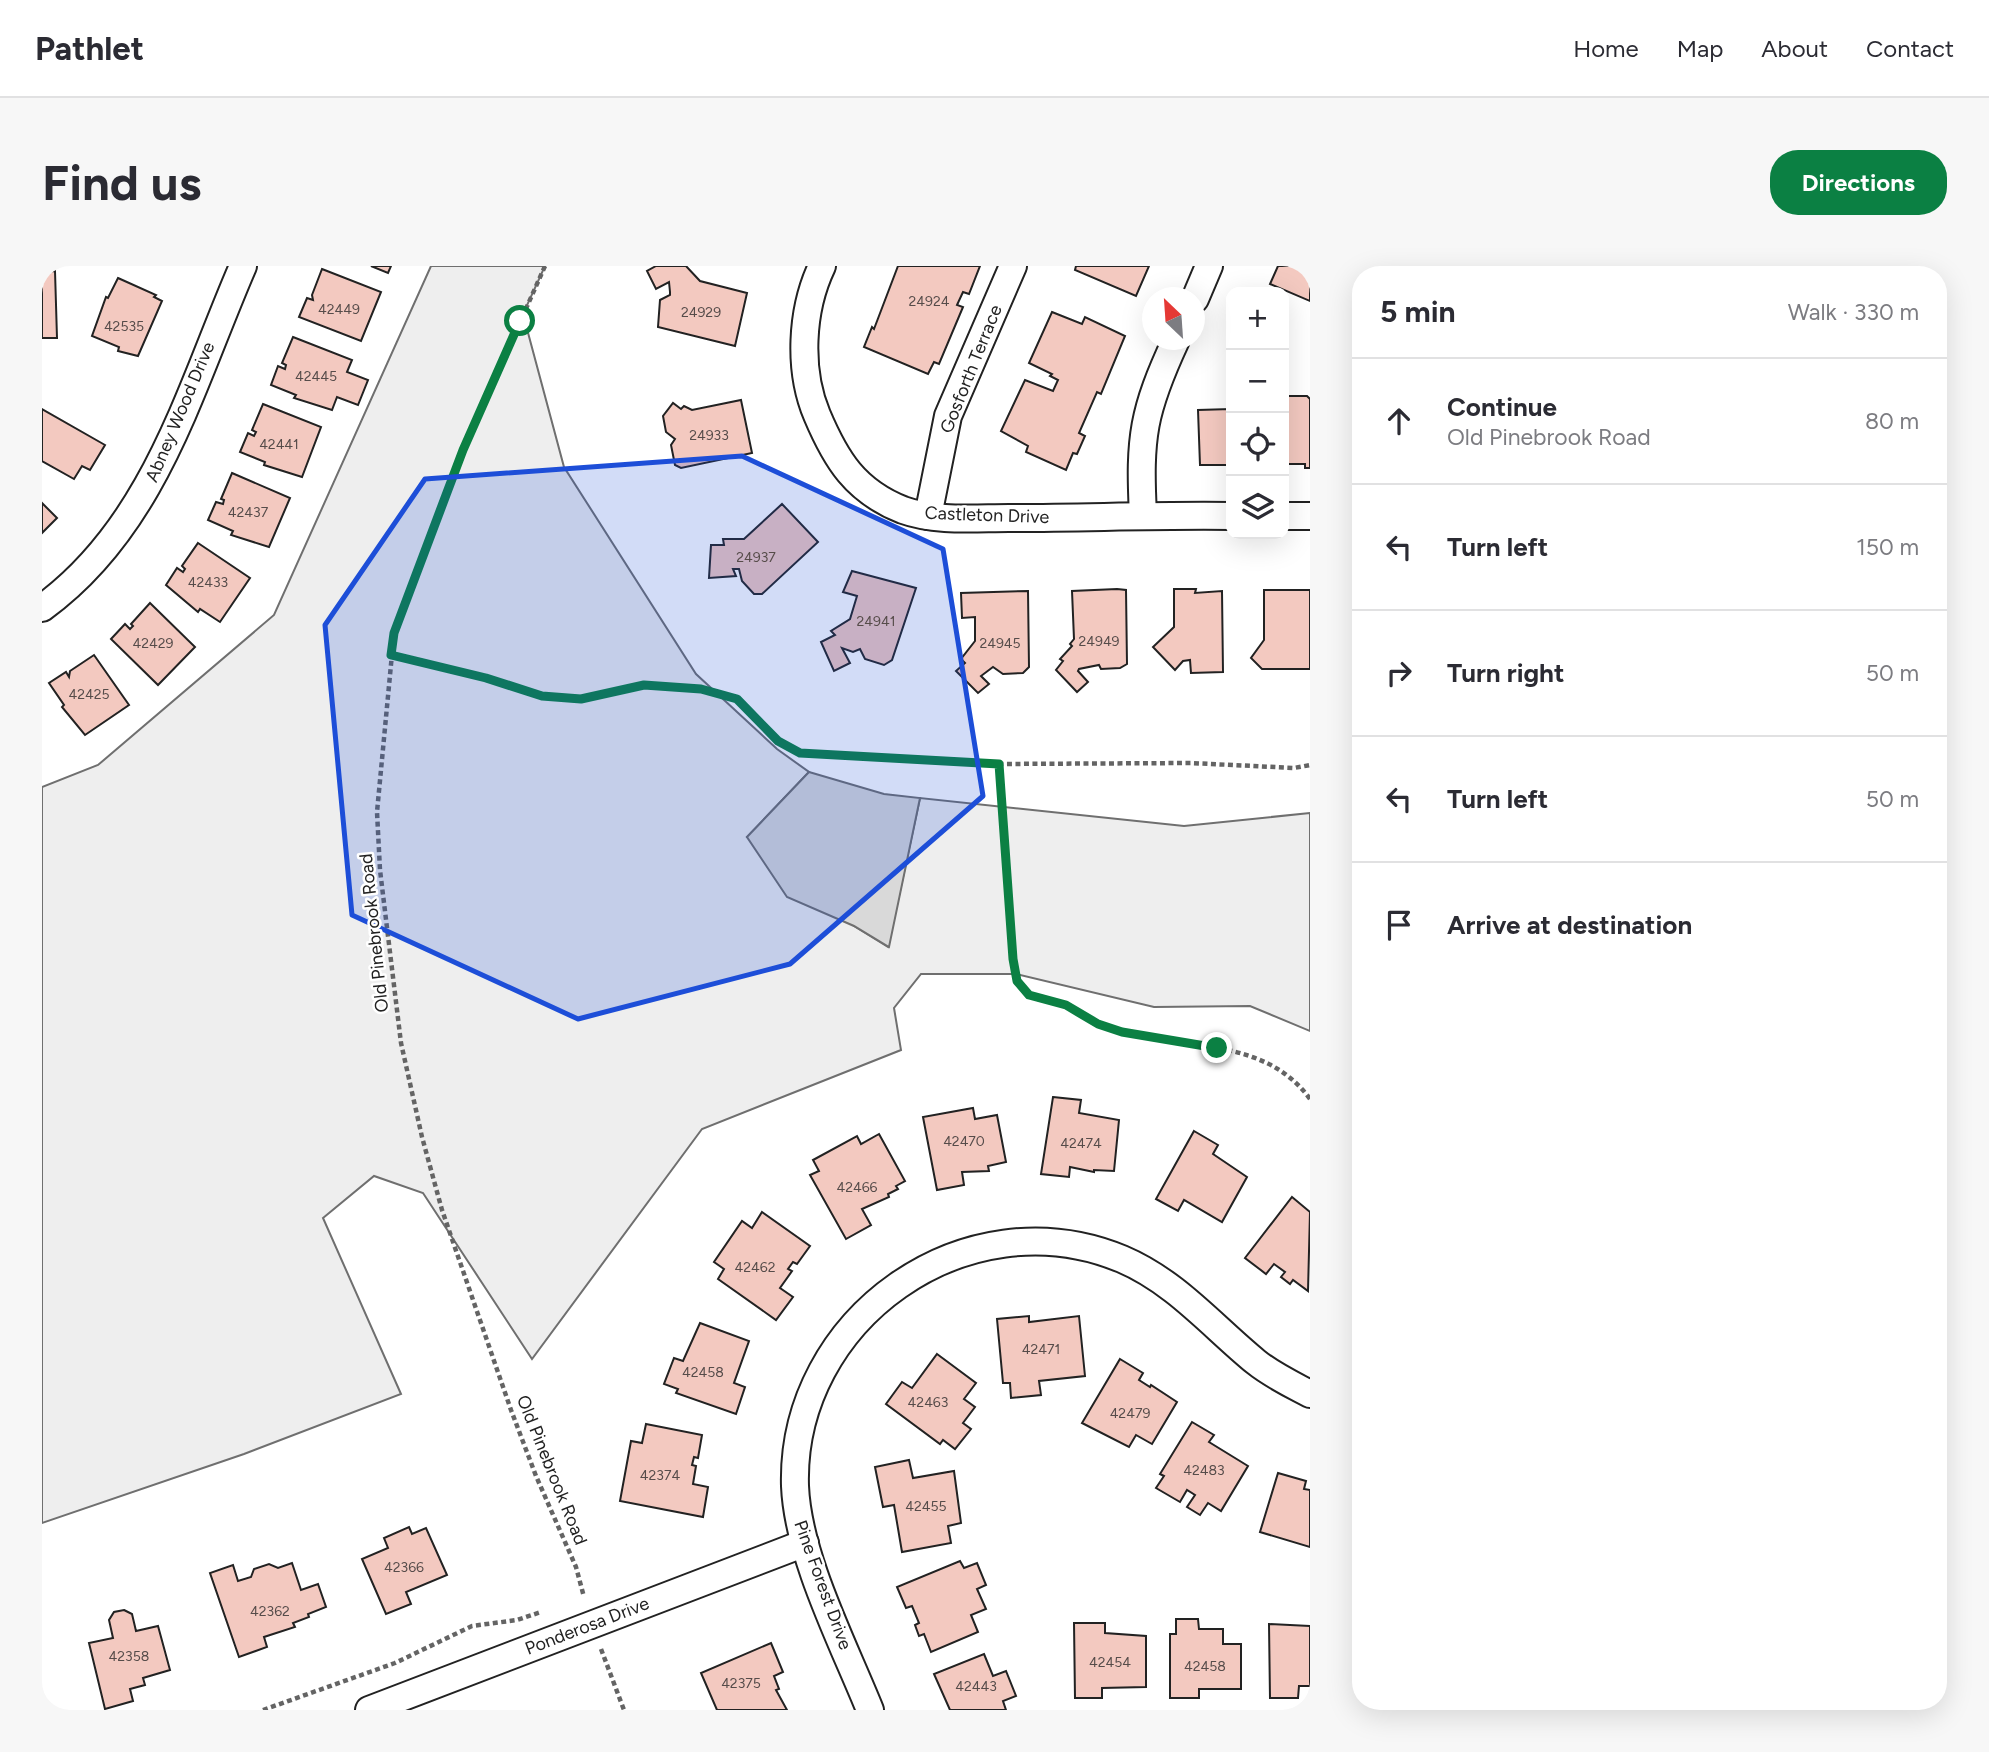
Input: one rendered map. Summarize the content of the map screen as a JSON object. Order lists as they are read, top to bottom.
{
  "streets": {
    "street": [
      "Gosforth Terrace",
      "Abney Wood Drive",
      "Castleton Drive",
      "Pine Forest Drive",
      "Ponderosa Drive"
    ],
    "path": ["Old Pinebrook Road"]
  },
  "crossings": [
    ["Gosforth Terrace", "Castleton Drive"],
    ["Pine Forest Drive", "Ponderosa Drive"]
  ],
  "house_numbers": [
    "24924",
    "42449",
    "24929",
    "42535",
    "42445",
    "24933",
    "42441",
    "42437",
    "24937",
    "42433",
    "24941",
    "24949",
    "42429",
    "24945",
    "42425",
    "42470",
    "42474",
    "42466",
    "42462",
    "42471",
    "42458",
    "42463",
    "42479",
    "42483",
    "42374",
    "42455",
    "42366",
    "42362",
    "42358",
    "42454",
    "42458",
    "42375",
    "42443"
  ],
  "north": "top left",
  "page": {
    "header": "Pathlet",
    "nav": [
      "Home",
      "Map",
      "About",
      "Contact"
    ],
    "buttons": "Directions",
    "title": "Find us",
    "heading": ["5 min", "Walk · 330 m"],
    "map_buttons": ["+", "−"],
    "list": [
      ["Continue", "Old Pinebrook Road", "80 m"],
      ["Turn left", "150 m"],
      ["Turn right", "50 m"],
      ["Turn left", "50 m"],
      "Arrive at destination"
    ]
  }
}
